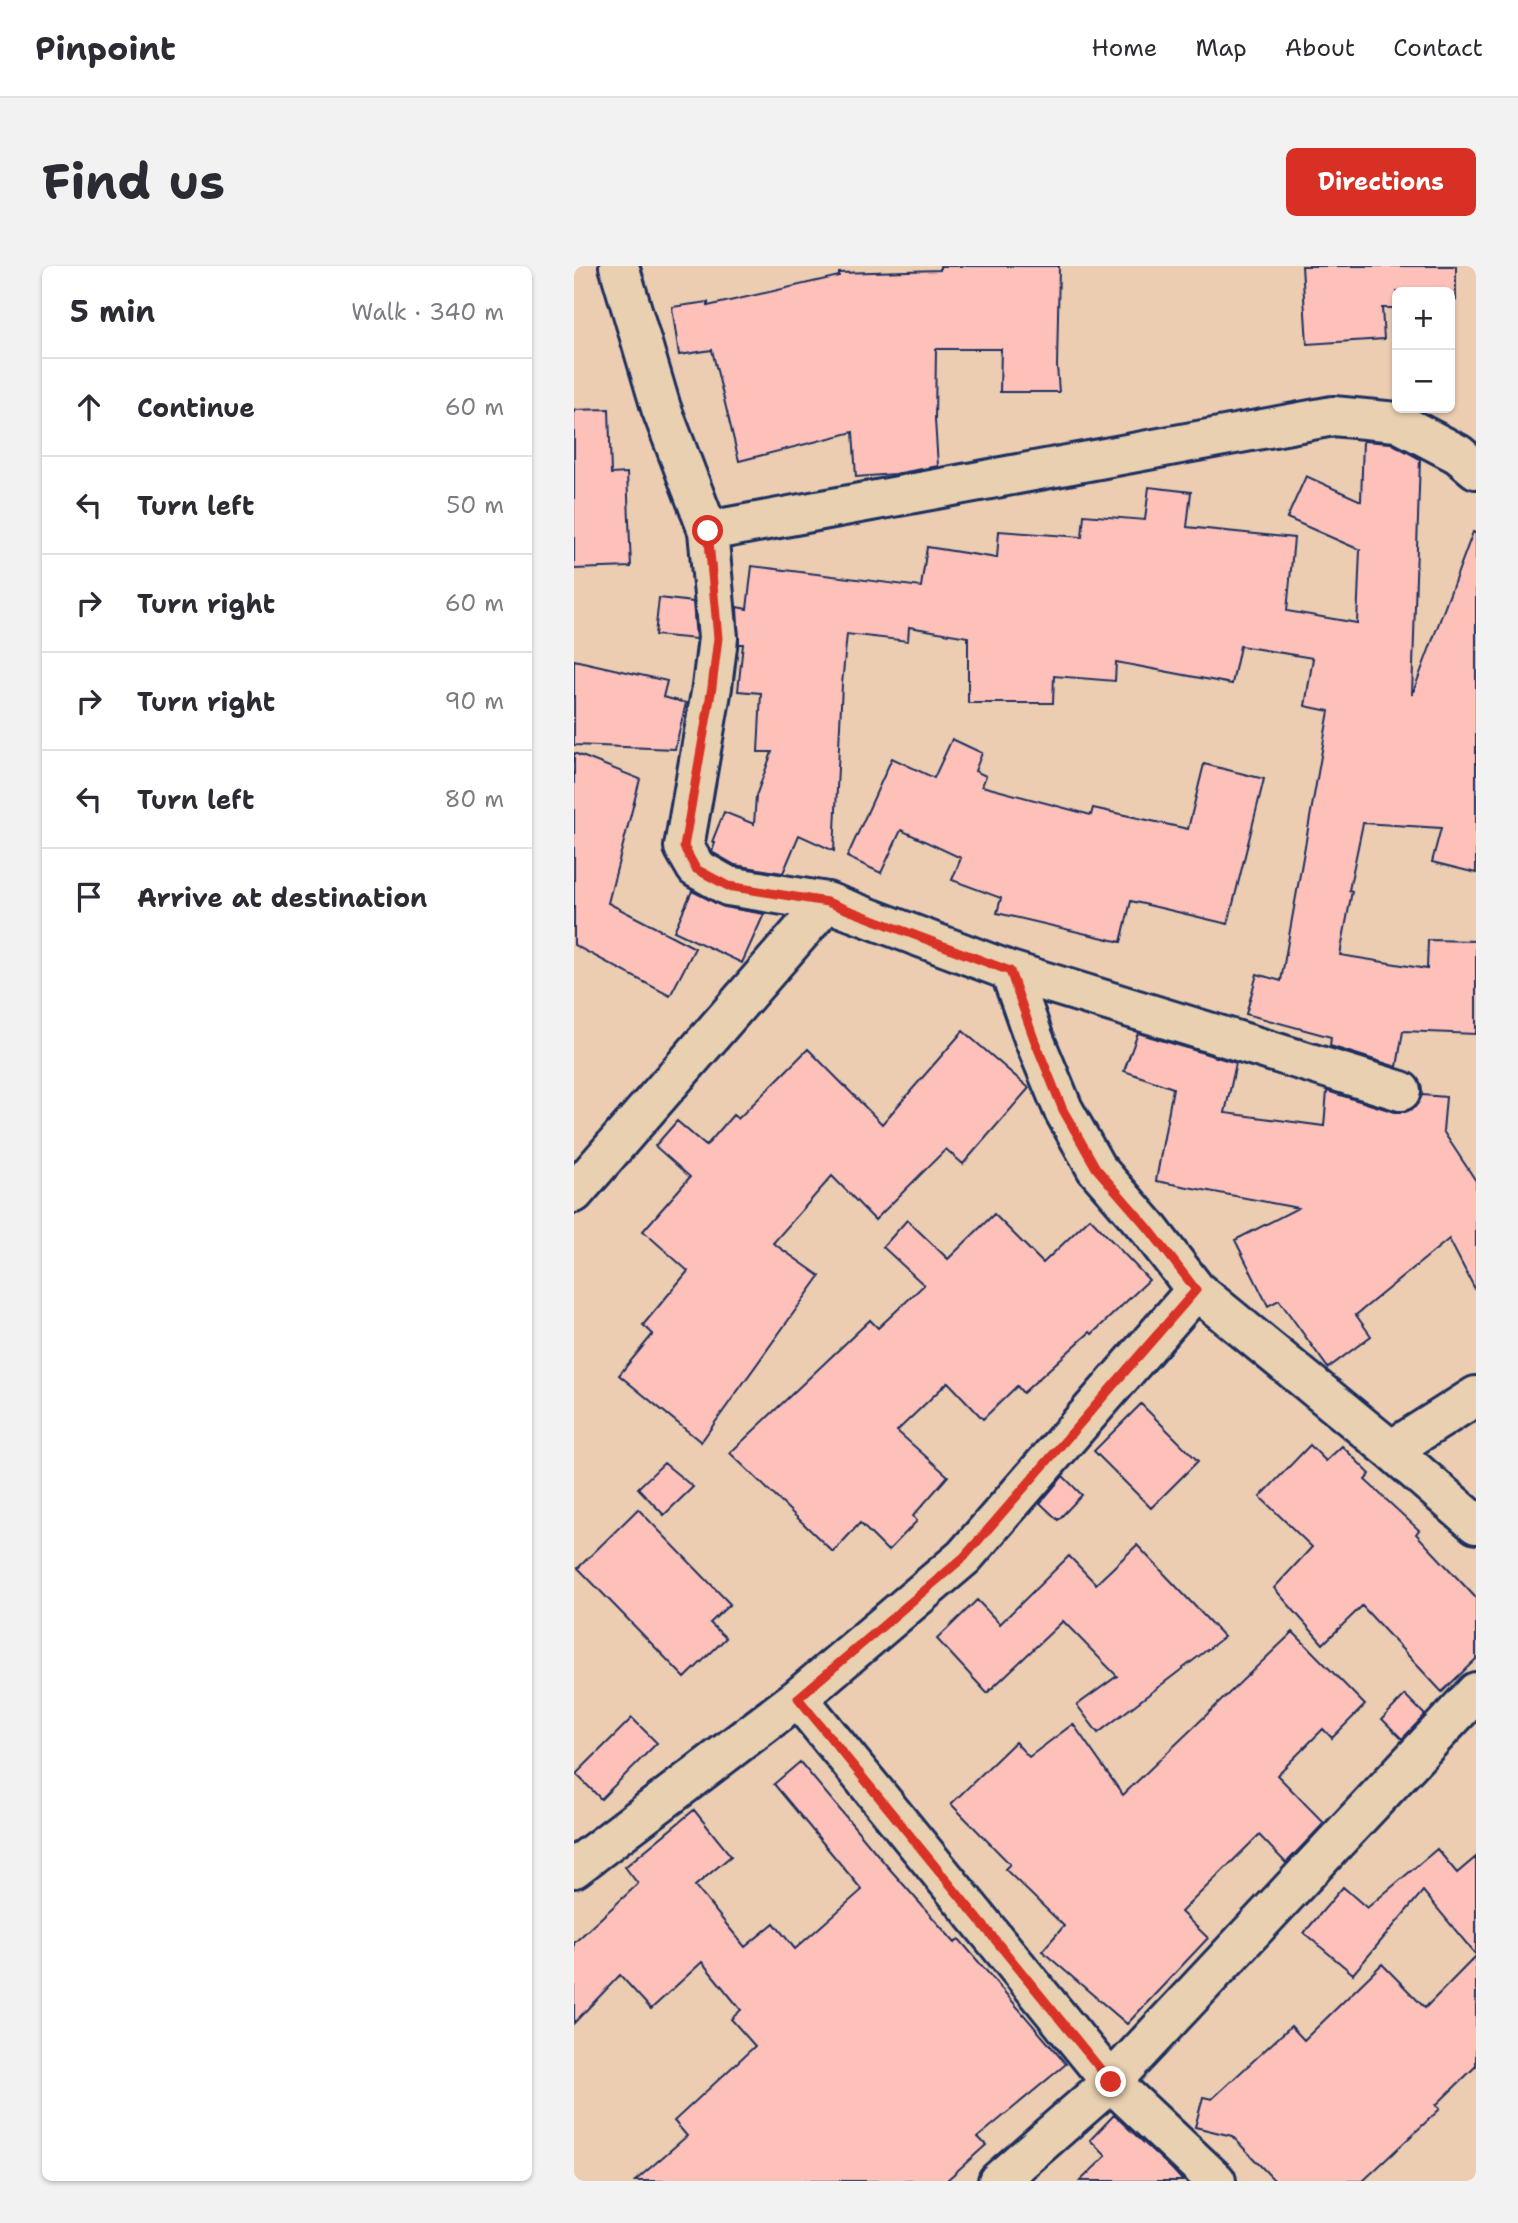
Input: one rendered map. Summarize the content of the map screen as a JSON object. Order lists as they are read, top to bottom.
{
  "page": {
    "header": "Pinpoint",
    "nav": [
      "Home",
      "Map",
      "About",
      "Contact"
    ],
    "buttons": "Directions",
    "title": "Find us",
    "heading": ["5 min", "Walk · 340 m"],
    "map_buttons": ["+", "−"],
    "list": [
      ["Continue", "60 m"],
      ["Turn left", "50 m"],
      ["Turn right", "60 m"],
      ["Turn right", "90 m"],
      ["Turn left", "80 m"],
      "Arrive at destination"
    ]
  }
}
